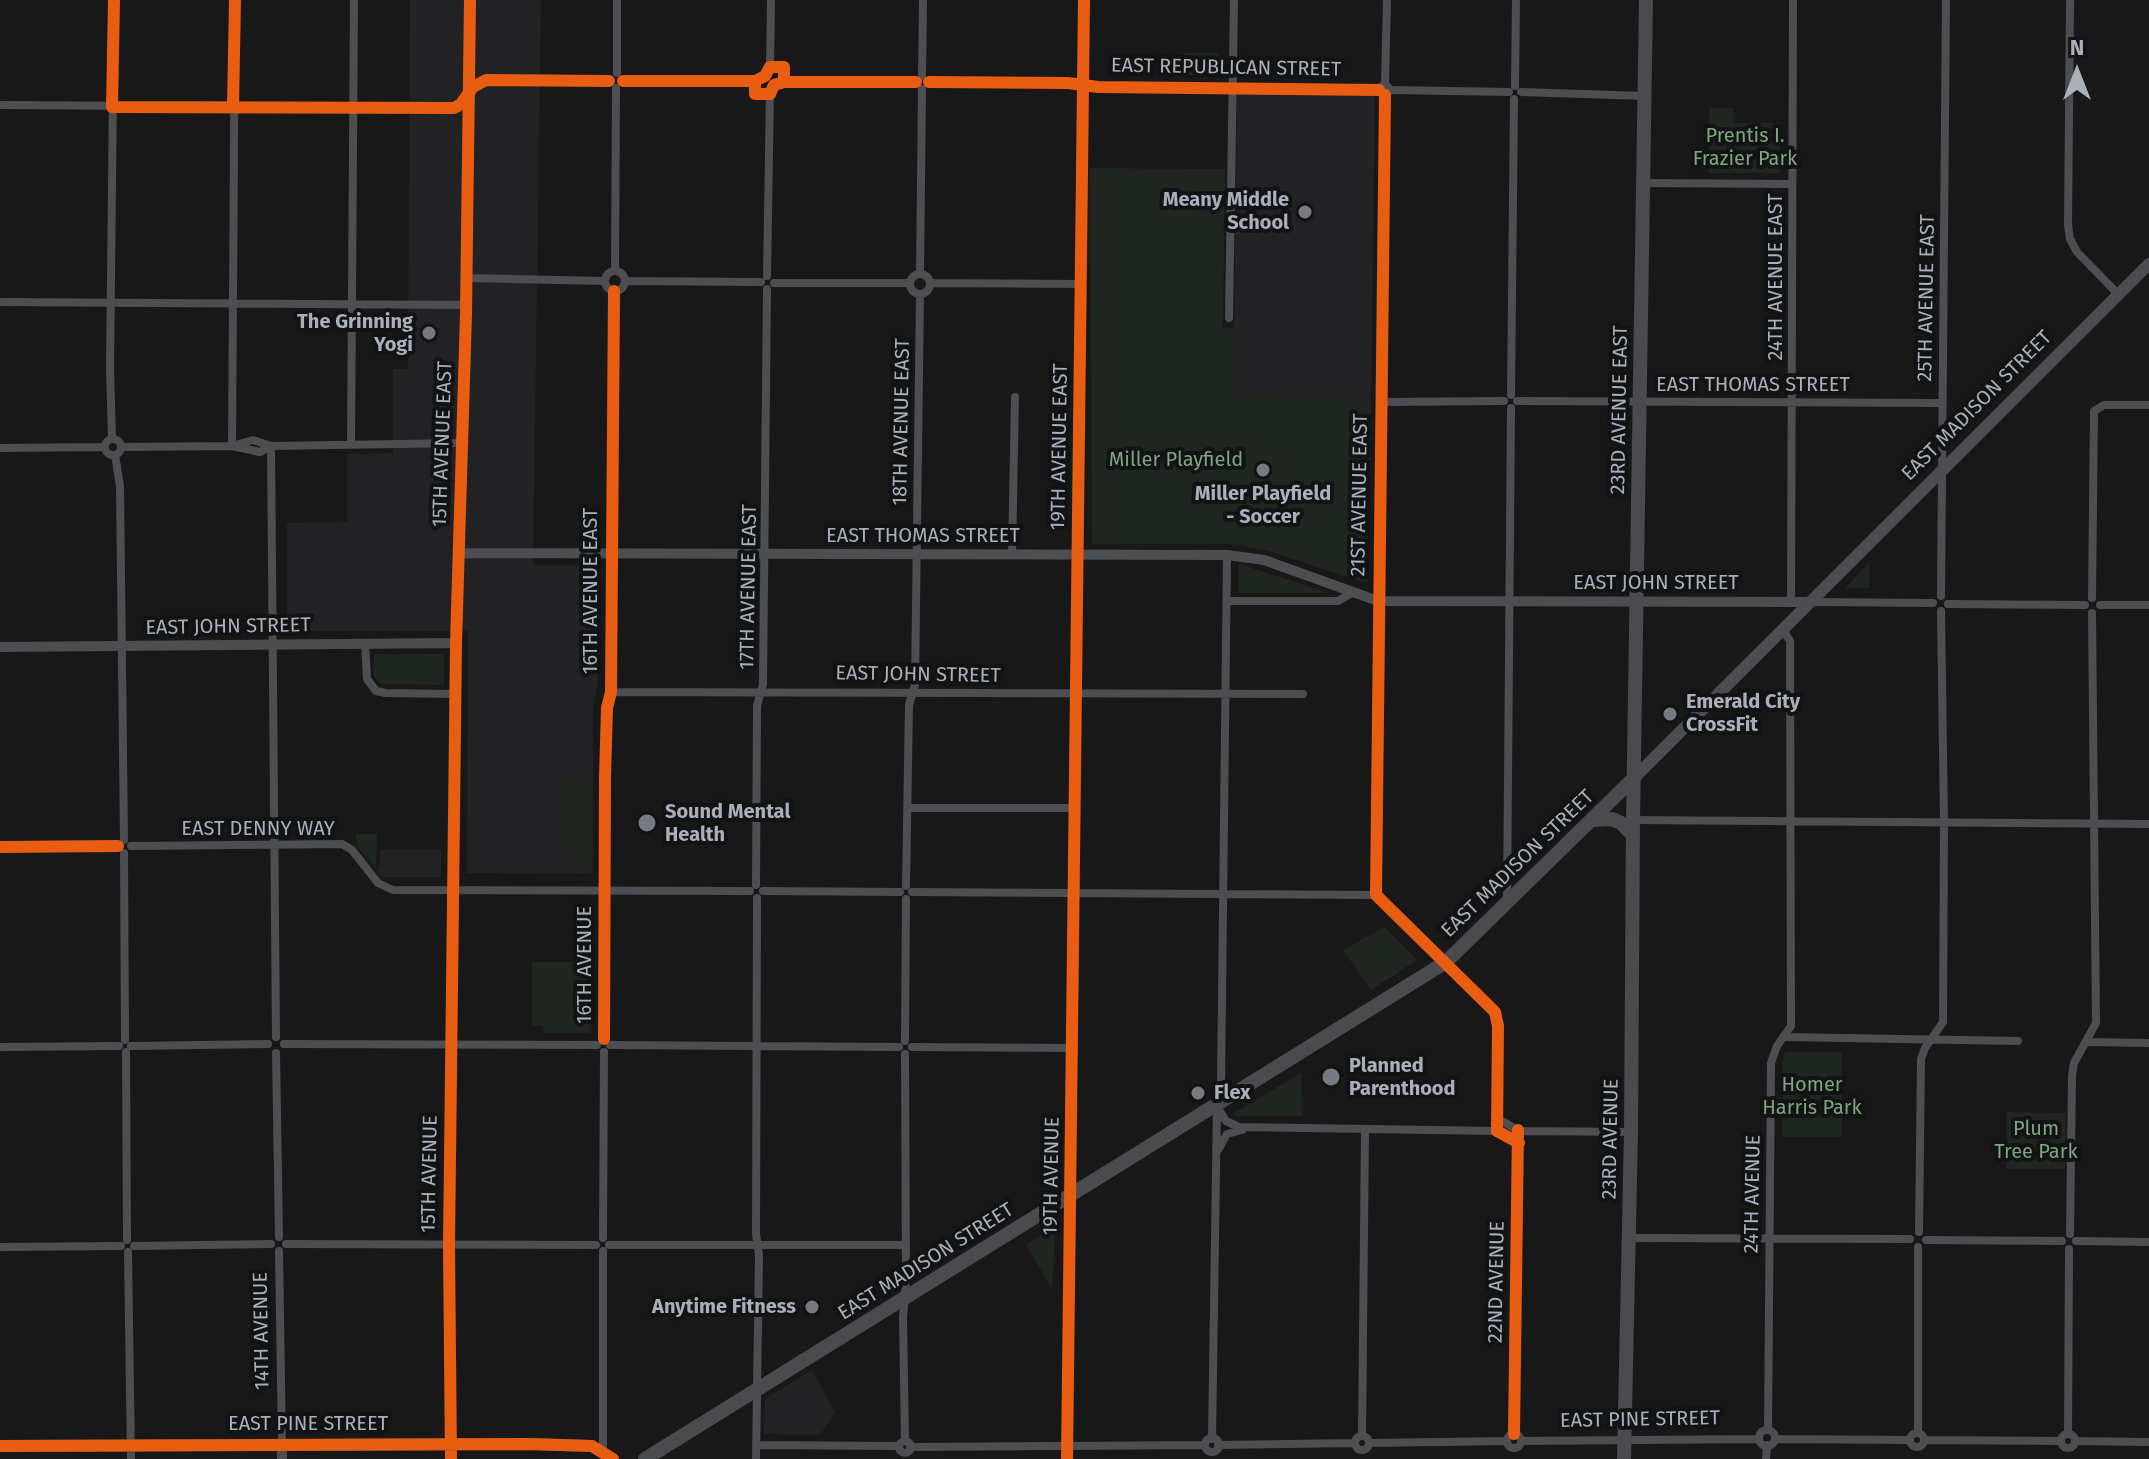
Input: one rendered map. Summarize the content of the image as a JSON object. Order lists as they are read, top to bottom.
{
  "streets": {
    "main road": [
      "EAST MADISON STREET",
      "23RD AVENUE EAST",
      "23RD AVENUE",
      "EAST PINE STREET"
    ],
    "street": [
      "EAST REPUBLICAN STREET",
      "24TH AVENUE EAST",
      "25TH AVENUE EAST",
      "EAST THOMAS STREET",
      "18TH AVENUE EAST",
      "15TH AVENUE EAST",
      "19TH AVENUE EAST",
      "21ST AVENUE EAST",
      "EAST JOHN STREET",
      "17TH AVENUE EAST",
      "16TH AVENUE EAST",
      "EAST DENNY WAY",
      "16TH AVENUE",
      "15TH AVENUE",
      "19TH AVENUE",
      "24TH AVENUE",
      "22ND AVENUE",
      "14TH AVENUE"
    ]
  },
  "crossings": [
    ["EAST REPUBLICAN STREET", "23RD AVENUE EAST"],
    ["EAST REPUBLICAN STREET", "19TH AVENUE EAST"],
    ["EAST REPUBLICAN STREET", "21ST AVENUE EAST"],
    ["EAST REPUBLICAN STREET", "17TH AVENUE EAST"],
    ["24TH AVENUE EAST", "EAST THOMAS STREET"],
    ["24TH AVENUE EAST", "EAST JOHN STREET"],
    ["25TH AVENUE EAST", "EAST THOMAS STREET"],
    ["25TH AVENUE EAST", "EAST MADISON STREET"],
    ["25TH AVENUE EAST", "EAST JOHN STREET"],
    ["EAST THOMAS STREET", "23RD AVENUE EAST"],
    ["EAST THOMAS STREET", "18TH AVENUE EAST"],
    ["EAST THOMAS STREET", "15TH AVENUE EAST"],
    ["EAST THOMAS STREET", "19TH AVENUE EAST"],
    ["EAST THOMAS STREET", "21ST AVENUE EAST"],
    ["EAST THOMAS STREET", "EAST JOHN STREET"],
    ["EAST THOMAS STREET", "17TH AVENUE EAST"],
    ["EAST THOMAS STREET", "16TH AVENUE EAST"],
    ["EAST MADISON STREET", "23RD AVENUE EAST"],
    ["EAST MADISON STREET", "18TH AVENUE EAST"],
    ["EAST MADISON STREET", "EAST JOHN STREET"],
    ["EAST MADISON STREET", "17TH AVENUE EAST"],
    ["EAST MADISON STREET", "19TH AVENUE"],
    ["23RD AVENUE EAST", "EAST JOHN STREET"],
    ["23RD AVENUE EAST", "23RD AVENUE"],
    ["18TH AVENUE EAST", "EAST JOHN STREET"],
    ["18TH AVENUE EAST", "EAST DENNY WAY"],
    ["18TH AVENUE EAST", "EAST PINE STREET"],
    ["15TH AVENUE EAST", "EAST JOHN STREET"],
    ["15TH AVENUE EAST", "EAST DENNY WAY"],
    ["15TH AVENUE EAST", "15TH AVENUE"],
    ["19TH AVENUE EAST", "EAST JOHN STREET"],
    ["19TH AVENUE EAST", "EAST DENNY WAY"],
    ["19TH AVENUE EAST", "19TH AVENUE"],
    ["21ST AVENUE EAST", "EAST JOHN STREET"],
    ["21ST AVENUE EAST", "EAST DENNY WAY"],
    ["EAST JOHN STREET", "17TH AVENUE EAST"],
    ["EAST JOHN STREET", "16TH AVENUE EAST"],
    ["17TH AVENUE EAST", "EAST DENNY WAY"],
    ["17TH AVENUE EAST", "EAST PINE STREET"],
    ["16TH AVENUE EAST", "EAST DENNY WAY"],
    ["16TH AVENUE EAST", "16TH AVENUE"],
    ["EAST DENNY WAY", "16TH AVENUE"],
    ["EAST DENNY WAY", "15TH AVENUE"],
    ["EAST DENNY WAY", "19TH AVENUE"],
    ["16TH AVENUE", "EAST PINE STREET"],
    ["23RD AVENUE", "EAST PINE STREET"],
    ["15TH AVENUE", "EAST PINE STREET"],
    ["19TH AVENUE", "EAST PINE STREET"],
    ["24TH AVENUE", "EAST PINE STREET"],
    ["22ND AVENUE", "EAST PINE STREET"],
    ["14TH AVENUE", "EAST PINE STREET"]
  ],
  "parks": [
    "Prentis I. Frazier Park",
    "Miller Playfield",
    "Homer Harris Park",
    "Plum Tree Park"
  ],
  "places": [
    "Meany Middle School",
    "The Grinning Yogi",
    "Miller Playfield - Soccer",
    "Emerald City CrossFit",
    "Sound Mental Health",
    "Planned Parenthood",
    "Flex",
    "Anytime Fitness"
  ],
  "north": "top"
}
